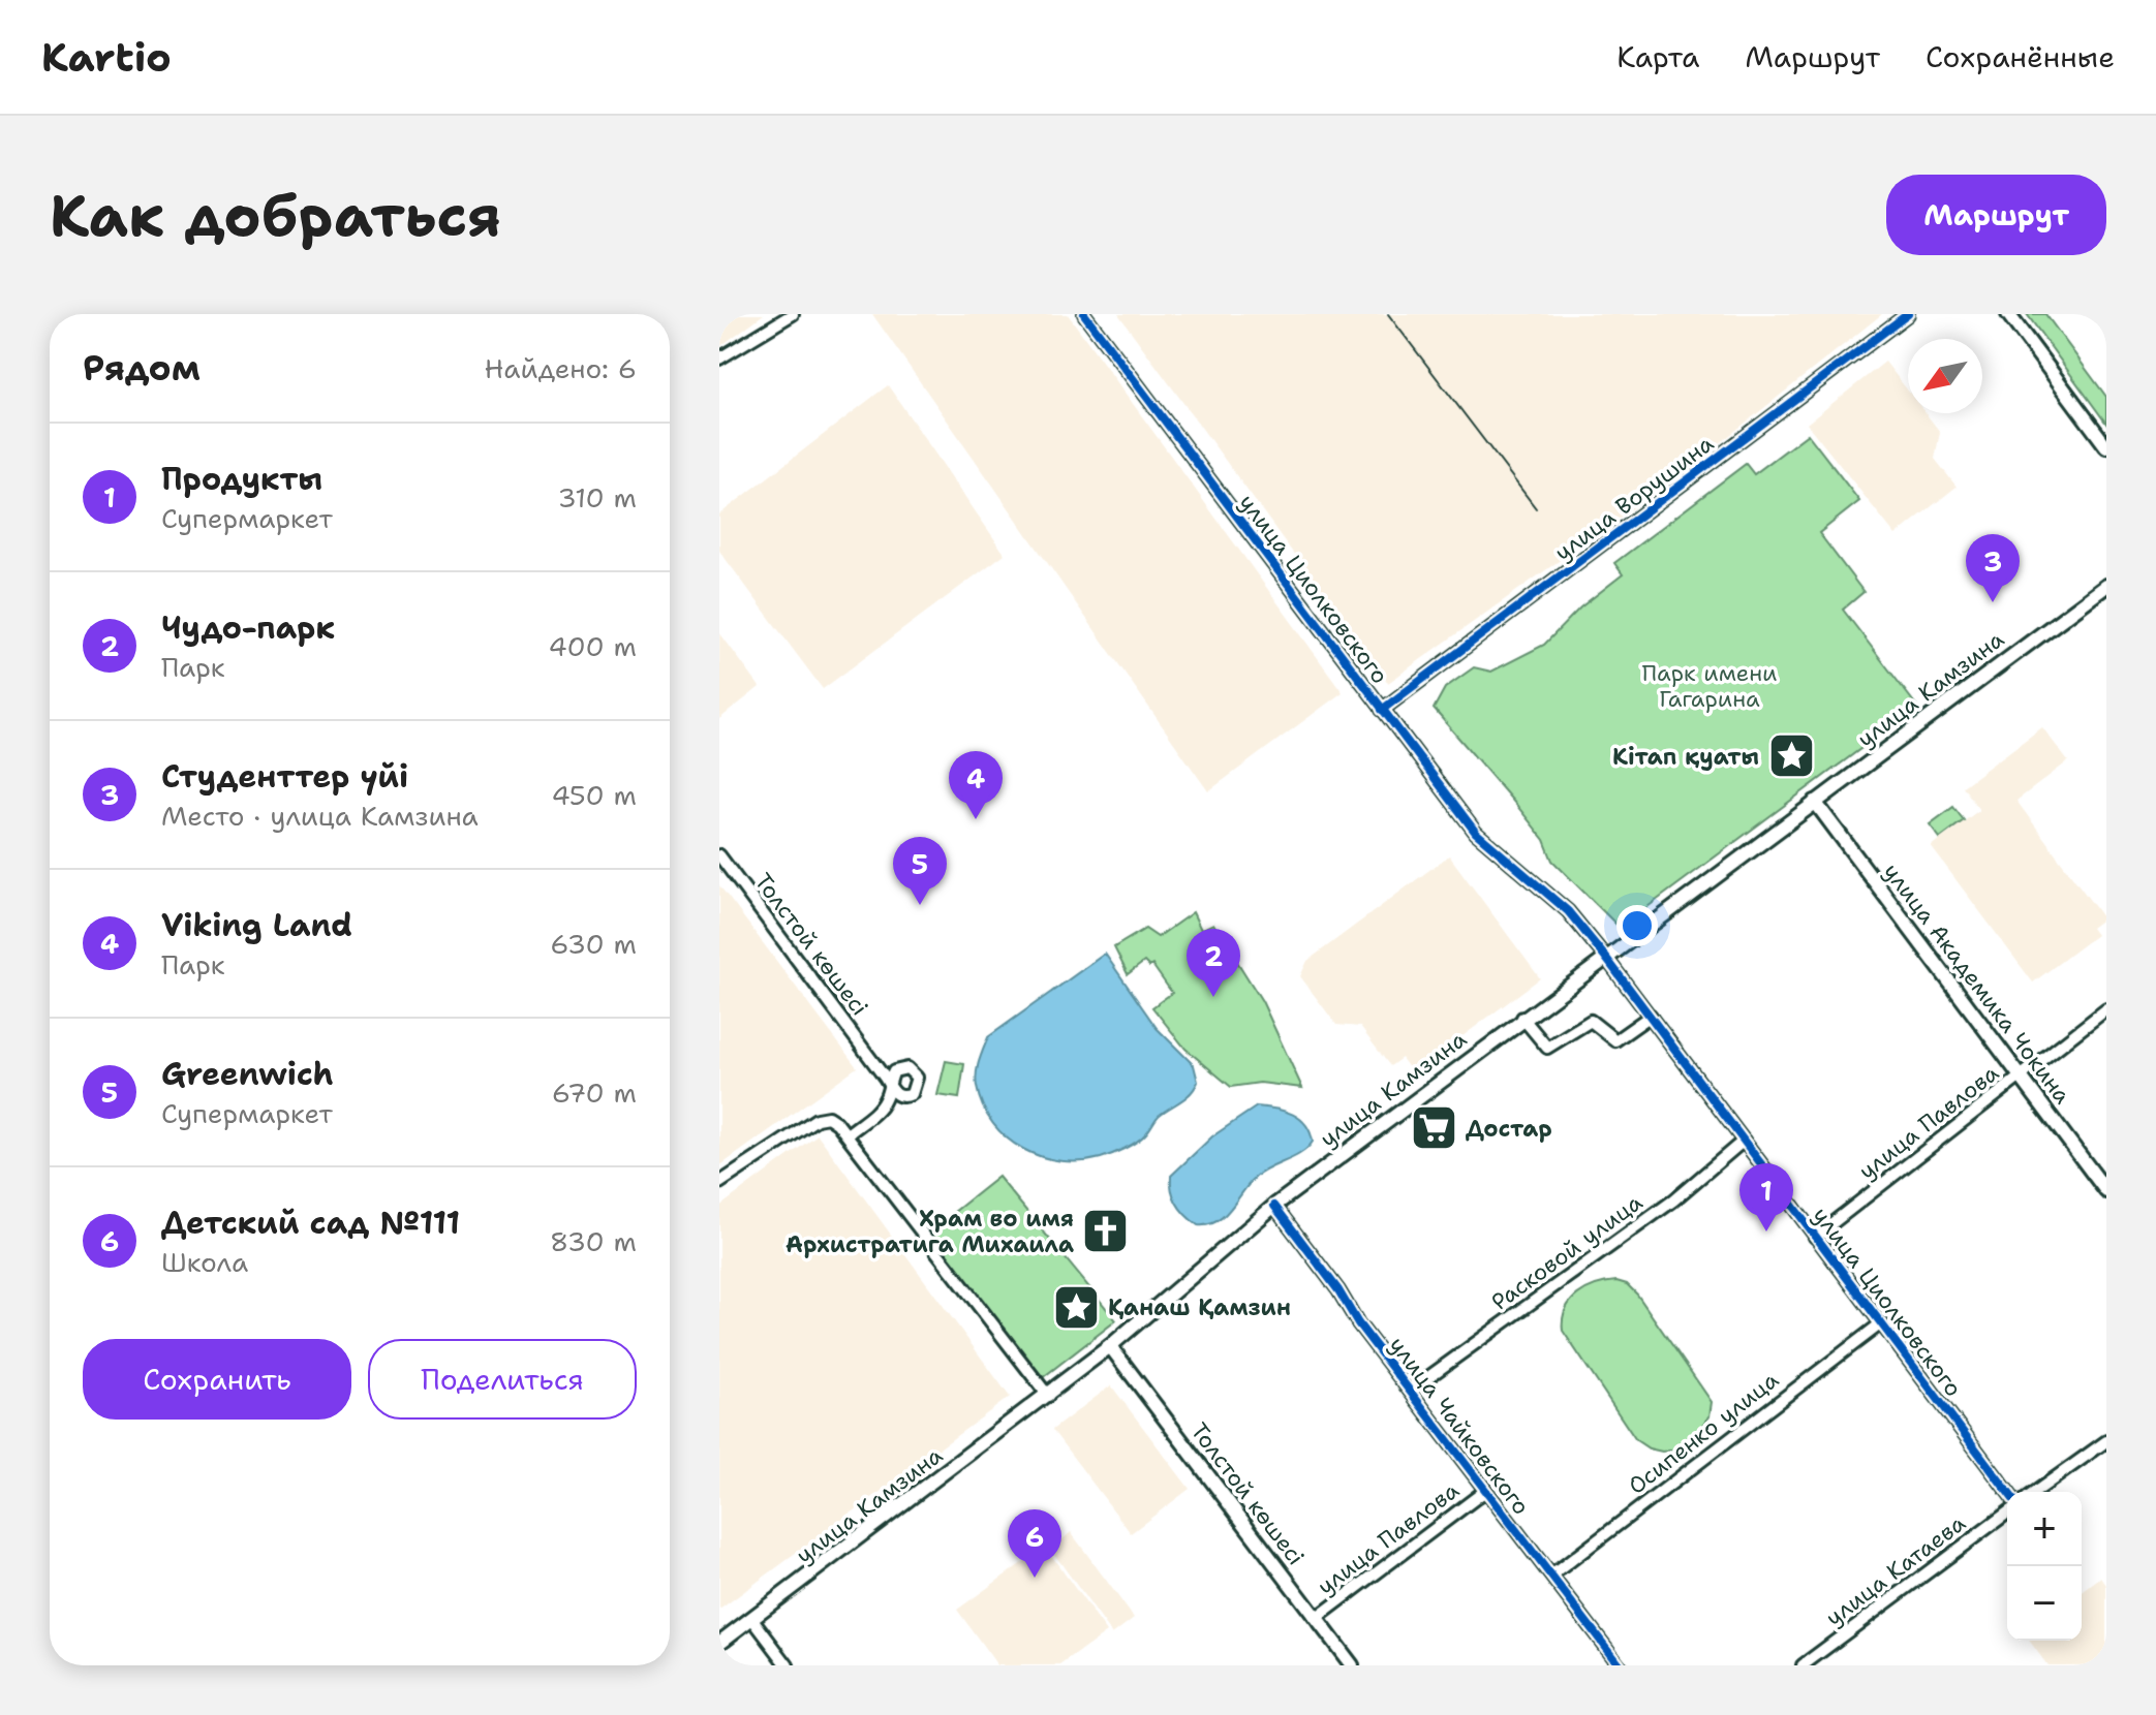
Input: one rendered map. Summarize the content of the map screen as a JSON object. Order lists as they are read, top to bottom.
{
  "streets": {
    "main road": ["улица Камзина", "Толстой көшесі", "улица Академика Чокина"],
    "street": [
      "улица Ворушина",
      "улица Циолковского",
      "улица Павлова",
      "Расковой улица",
      "улица Чайковского",
      "Осипенко улица",
      "улица Катаева"
    ]
  },
  "crossings": [
    ["улица Ворушина", "улица Циолковского"],
    ["улица Циолковского", "улица Камзина"],
    ["улица Циолковского", "улица Павлова"],
    ["улица Циолковского", "Расковой улица"],
    ["улица Циолковского", "Осипенко улица"],
    ["улица Камзина", "Толстой көшесі"],
    ["улица Камзина", "улица Академика Чокина"],
    ["улица Камзина", "улица Чайковского"],
    ["Толстой көшесі", "улица Павлова"],
    ["улица Академика Чокина", "улица Павлова"],
    ["улица Павлова", "улица Чайковского"],
    ["Расковой улица", "улица Чайковского"],
    ["улица Чайковского", "Осипенко улица"]
  ],
  "parks": ["Парк имени Гагарина"],
  "places": {
    "place": ["Кітап қуаты", "Қанаш Қамзин"],
    "supermarket": ["Достар"],
    "church": ["Храм во имя Архистратига Михаила"]
  },
  "north": "bottom left",
  "page": {
    "header": "Kartio",
    "nav": ["Карта", "Маршрут", "Сохранённые"],
    "buttons": [
      "Маршрут",
      ["Сохранить", "Поделиться"]
    ],
    "title": "Как добраться",
    "heading": ["Рядом", "Найдено: 6"],
    "list": [
      {
        "mark": "1",
        "name": "Продукты",
        "note": "Супермаркет",
        "value": "310 m"
      },
      {
        "mark": "2",
        "name": "Чудо-парк",
        "note": "Парк",
        "value": "400 m"
      },
      {
        "mark": "3",
        "name": "Студенттер үйі",
        "note": "Место · улица Камзина",
        "value": "450 m"
      },
      {
        "mark": "4",
        "name": "Viking Land",
        "note": "Парк",
        "value": "630 m"
      },
      {
        "mark": "5",
        "name": "Greenwich",
        "note": "Супермаркет",
        "value": "670 m"
      },
      {
        "mark": "6",
        "name": "Детский сад №111",
        "note": "Школа",
        "value": "830 m"
      }
    ],
    "pins": [
      "3",
      "4",
      "5",
      "2",
      "1",
      "6"
    ],
    "map_buttons": ["+", "−"]
  }
}
